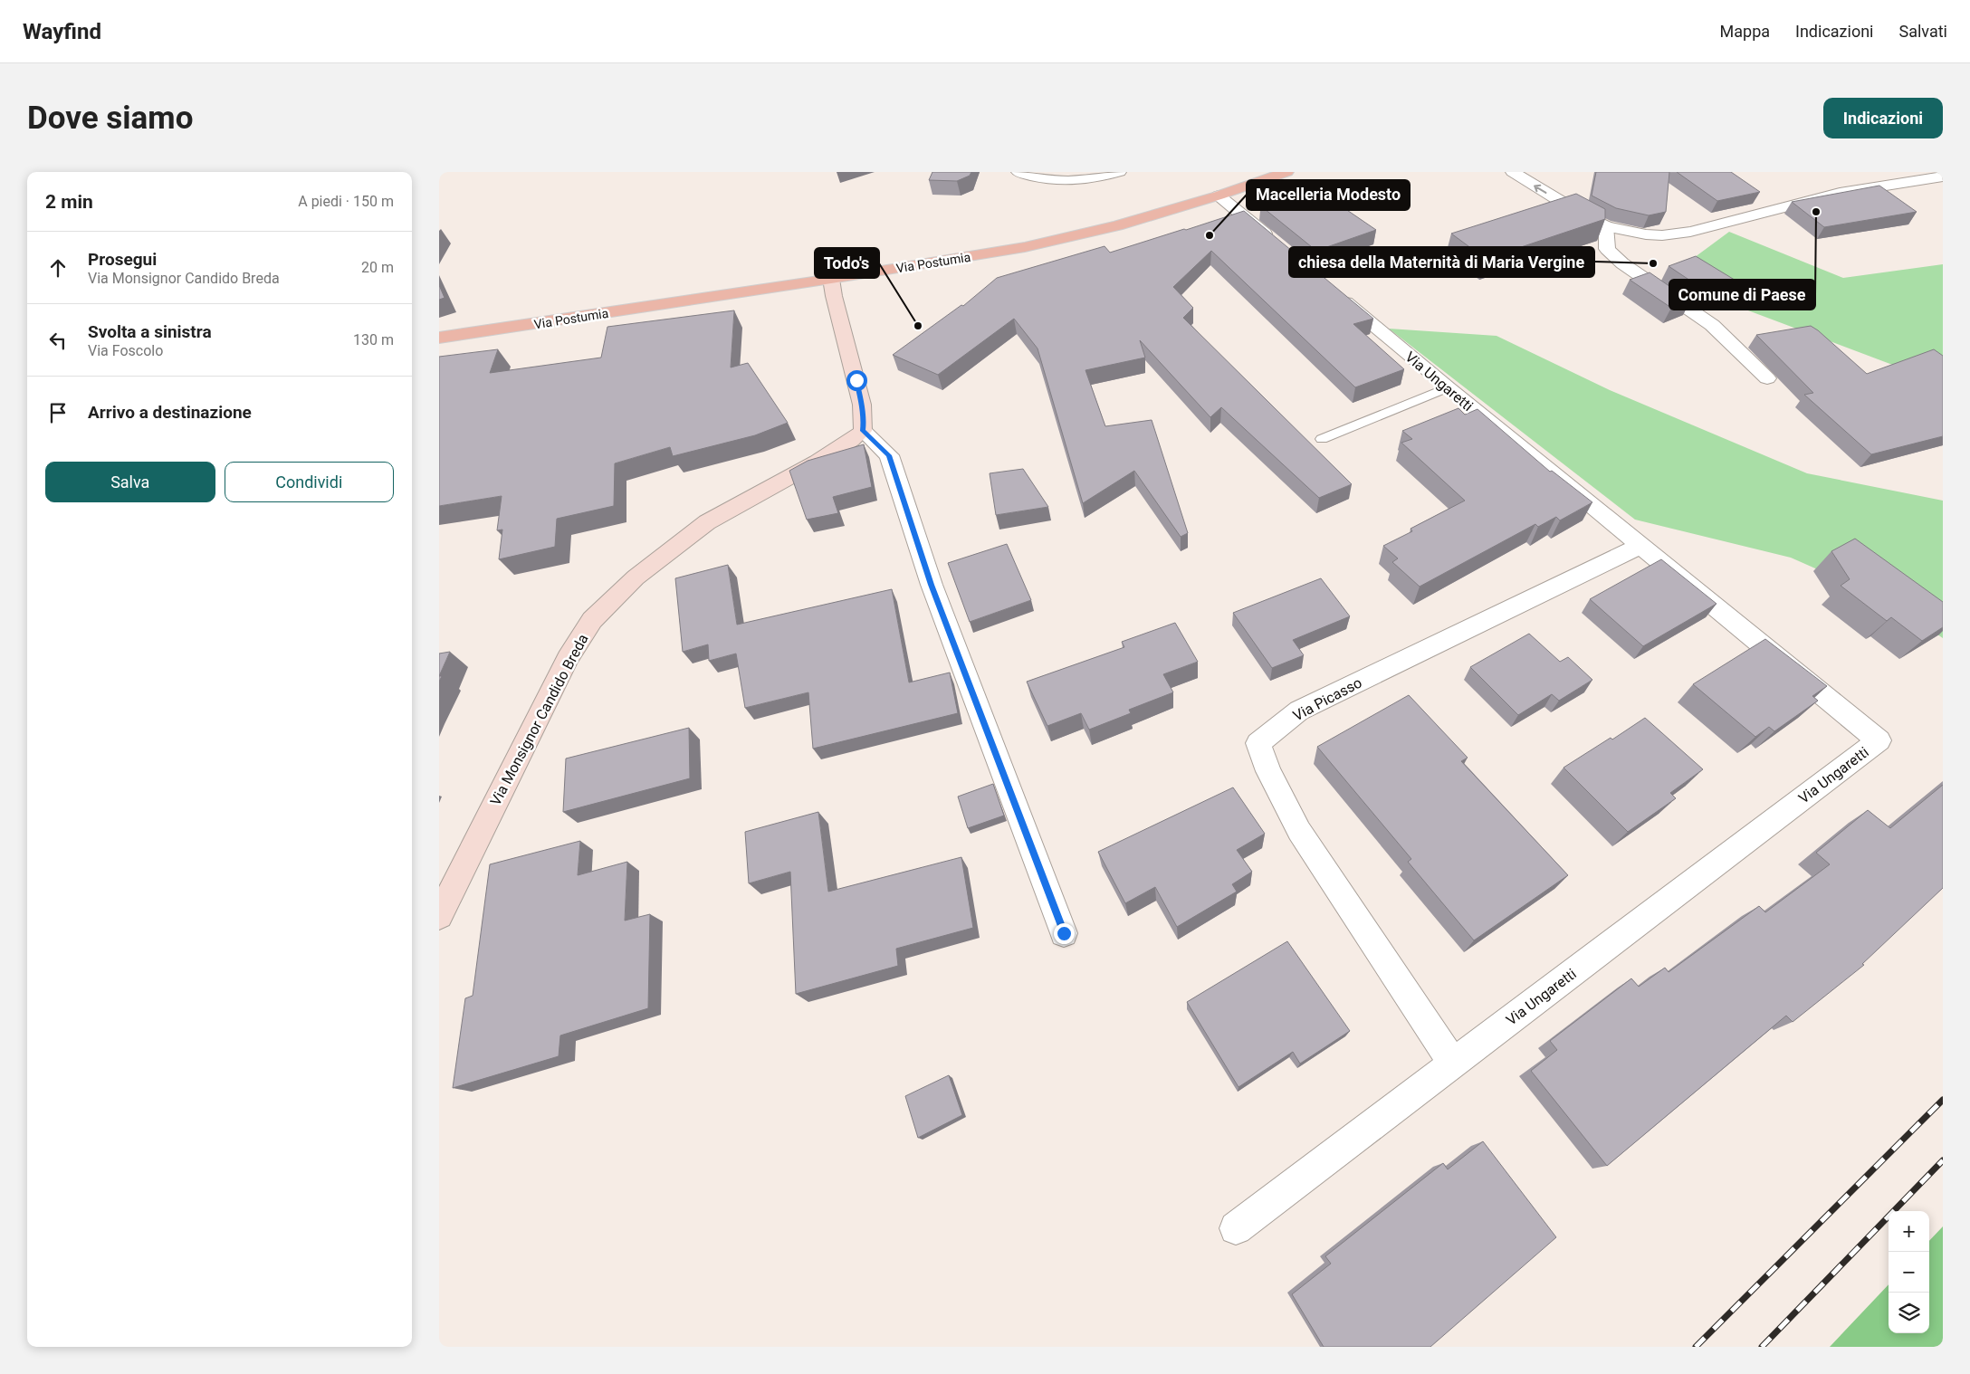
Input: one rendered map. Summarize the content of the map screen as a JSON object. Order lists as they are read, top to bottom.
{
  "streets": {
    "main road": ["Via Postumia", "Via Monsignor Candido Breda"],
    "street": ["Via Ungaretti", "Via Picasso"]
  },
  "crossings": [
    ["Via Ungaretti", "Via Picasso"]
  ],
  "places": [
    "Comune di Paese",
    "Macelleria Modesto",
    "chiesa della Maternità di Maria Vergine",
    "Todo's"
  ],
  "page": {
    "header": "Wayfind",
    "nav": ["Mappa", "Indicazioni", "Salvati"],
    "buttons": [
      "Indicazioni",
      ["Salva", "Condividi"]
    ],
    "title": "Dove siamo",
    "heading": ["2 min", "A piedi · 150 m"],
    "list": [
      ["Prosegui", "Via Monsignor Candido Breda", "20 m"],
      ["Svolta a sinistra", "Via Foscolo", "130 m"],
      "Arrivo a destinazione"
    ],
    "map_buttons": ["+", "−"]
  }
}
